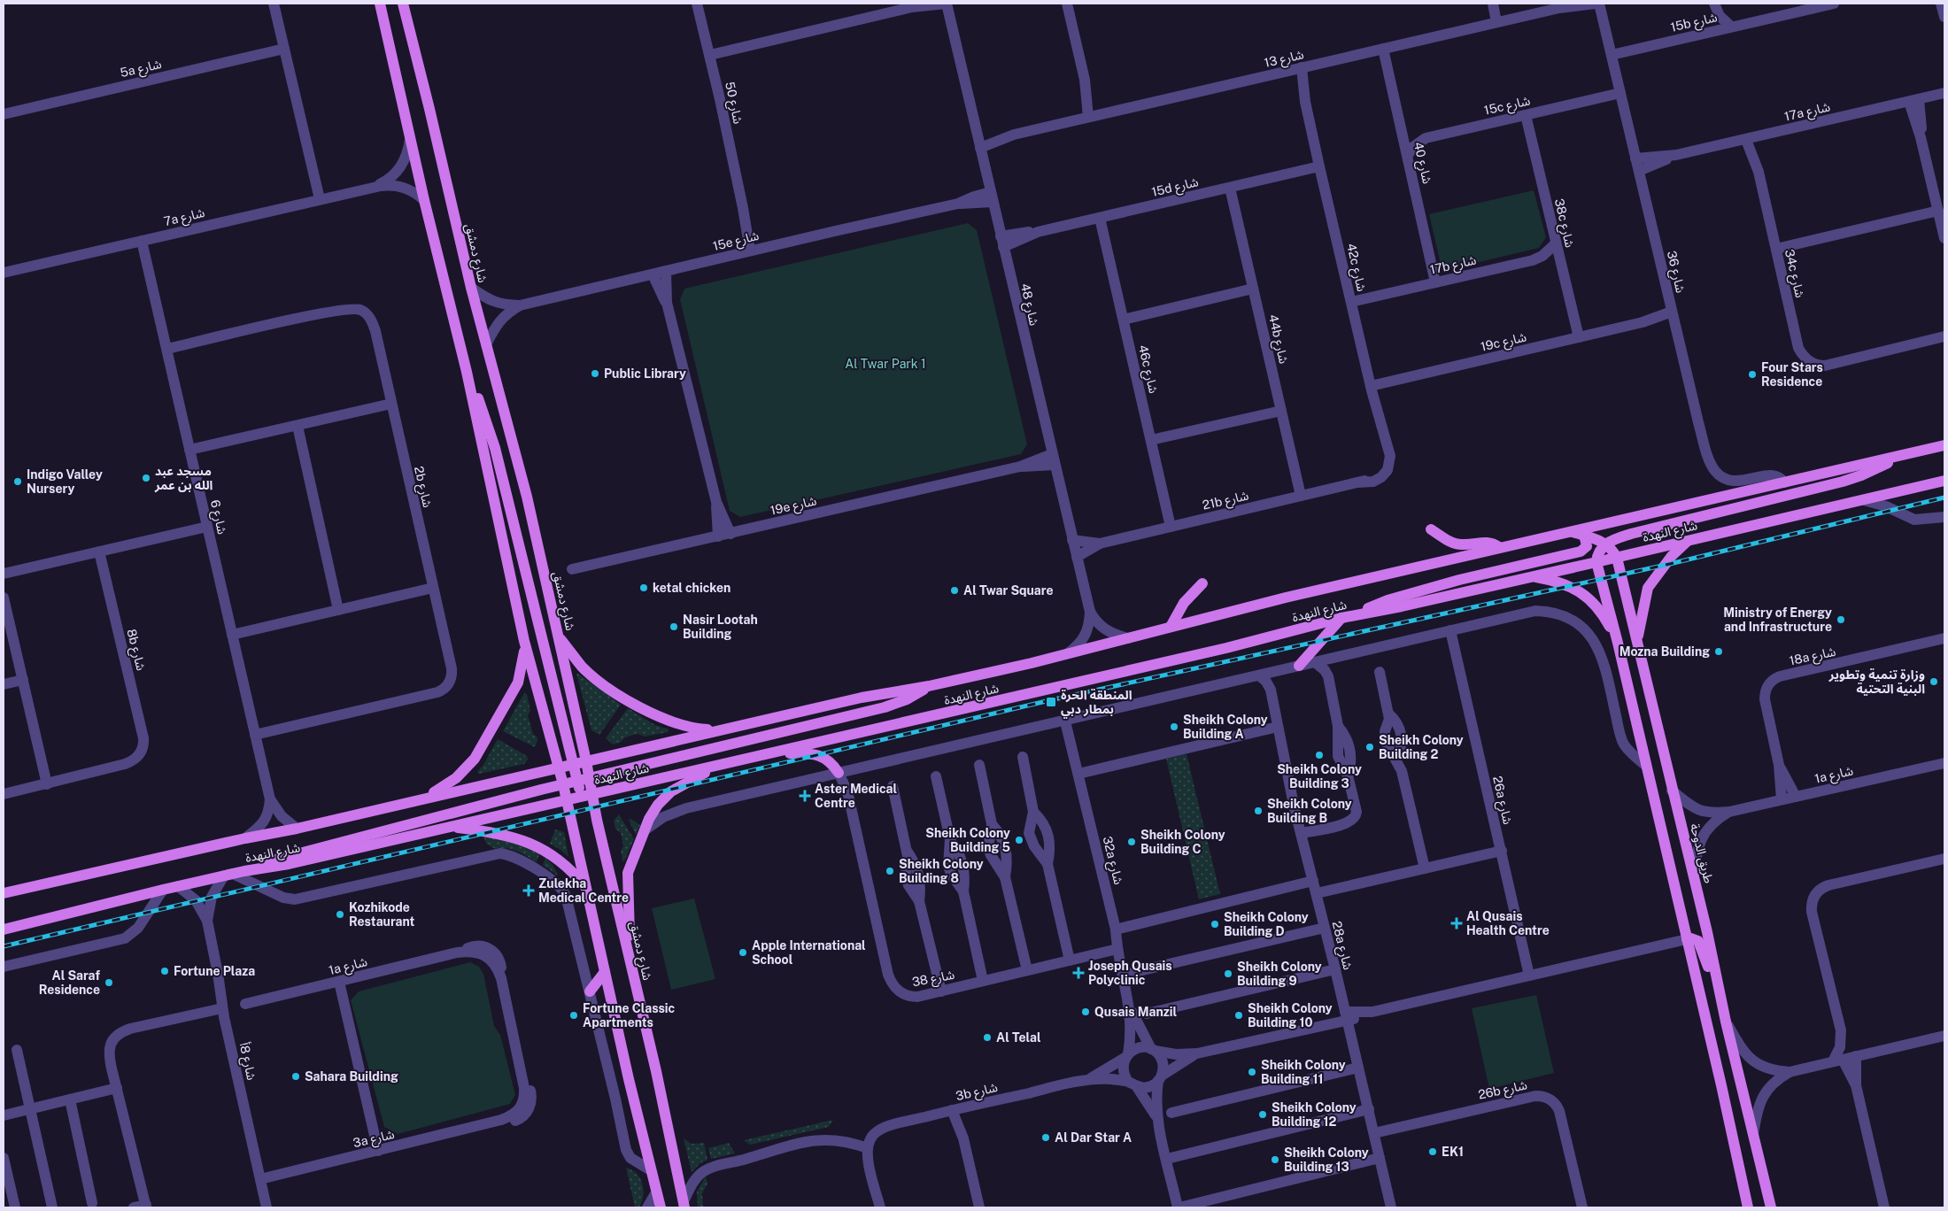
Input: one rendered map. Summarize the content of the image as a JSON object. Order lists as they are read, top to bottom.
{
  "streets": {
    "main road": ["شارع دمشق", "شارع النهدة", "طريق الدوحة"],
    "street": [
      "15b شارع",
      "شارع 13",
      "5a شارع",
      "شارع 50",
      "15c شارع",
      "17a شارع",
      "شارع 40",
      "15d شارع",
      "7a شارع",
      "38c شارع",
      "15e شارع",
      "17b شارع",
      "42c شارع",
      "شارع 36",
      "34c شارع",
      "شارع 48",
      "44b شارع",
      "19c شارع",
      "46c شارع",
      "2b شارع",
      "21b شارع",
      "19e شارع",
      "شارع 6",
      "8b شارع",
      "18a شارع",
      "1a شارع",
      "26a شارع",
      "32a شارع",
      "28a شارع",
      "شارع 38",
      "شارع 8أ",
      "26b شارع",
      "3b شارع",
      "3a شارع"
    ]
  },
  "crossings": [
    ["15b شارع", "شارع 36"],
    ["شارع 13", "شارع 40"],
    ["شارع 13", "42c شارع"],
    ["شارع 13", "شارع 48"],
    ["شارع 50", "15e شارع"],
    ["15c شارع", "شارع 40"],
    ["15c شارع", "38c شارع"],
    ["15c شارع", "شارع 36"],
    ["17a شارع", "شارع 36"],
    ["17a شارع", "34c شارع"],
    ["شارع 40", "17b شارع"],
    ["15d شارع", "42c شارع"],
    ["15d شارع", "شارع 48"],
    ["15d شارع", "44b شارع"],
    ["15d شارع", "46c شارع"],
    ["7a شارع", "شارع 6"],
    ["38c شارع", "17b شارع"],
    ["38c شارع", "19c شارع"],
    ["15e شارع", "شارع دمشق"],
    ["15e شارع", "شارع 48"],
    ["شارع دمشق", "شارع النهدة"],
    ["17b شارع", "42c شارع"],
    ["42c شارع", "19c شارع"],
    ["42c شارع", "21b شارع"],
    ["شارع 36", "19c شارع"],
    ["شارع 36", "شارع النهدة"],
    ["شارع 48", "21b شارع"],
    ["شارع 48", "19e شارع"],
    ["شارع 48", "شارع النهدة"],
    ["44b شارع", "21b شارع"],
    ["46c شارع", "21b شارع"],
    ["2b شارع", "شارع 6"],
    ["شارع 6", "شارع النهدة"],
    ["شارع النهدة", "طريق الدوحة"],
    ["شارع النهدة", "شارع 8أ"],
    ["18a شارع", "1a شارع"],
    ["1a شارع", "طريق الدوحة"],
    ["1a شارع", "3a شارع"],
    ["32a شارع", "شارع 38"],
    ["32a شارع", "3b شارع"],
    ["28a شارع", "26b شارع"],
    ["شارع 8أ", "3a شارع"]
  ],
  "parks": ["Al Twar Park 1"],
  "places": {
    "other": [
      "Public Library",
      "Four Stars Residence",
      "مسجد عبد الله بن عمر",
      "Indigo Valley Nursery",
      "ketal chicken",
      "Al Twar Square",
      "Ministry of Energy and Infrastructure",
      "Nasir Lootah Building",
      "Mozna Building",
      "وزارة تنمية وتطوير البنية التحتية",
      "Sheikh Colony Building A",
      "Sheikh Colony Building 2",
      "Sheikh Colony Building 3",
      "Sheikh Colony Building B",
      "Sheikh Colony Building 5",
      "Sheikh Colony Building C",
      "Sheikh Colony Building 8",
      "Kozhikode Restaurant",
      "Sheikh Colony Building D",
      "Apple International School",
      "Fortune Plaza",
      "Sheikh Colony Building 9",
      "Al Saraf Residence",
      "Qusais Manzil",
      "Fortune Classic Apartments",
      "Sheikh Colony Building 10",
      "Al Telal",
      "Sheikh Colony Building 11",
      "Sahara Building",
      "Sheikh Colony Building 12",
      "Al Dar Star A",
      "EK1",
      "Sheikh Colony Building 13"
    ],
    "transit": ["المنطقة الحرة بمطار دبي"],
    "health": [
      "Aster Medical Centre",
      "Zulekha Medical Centre",
      "Al Qusais Health Centre",
      "Joseph Qusais Polyclinic"
    ]
  }
}
